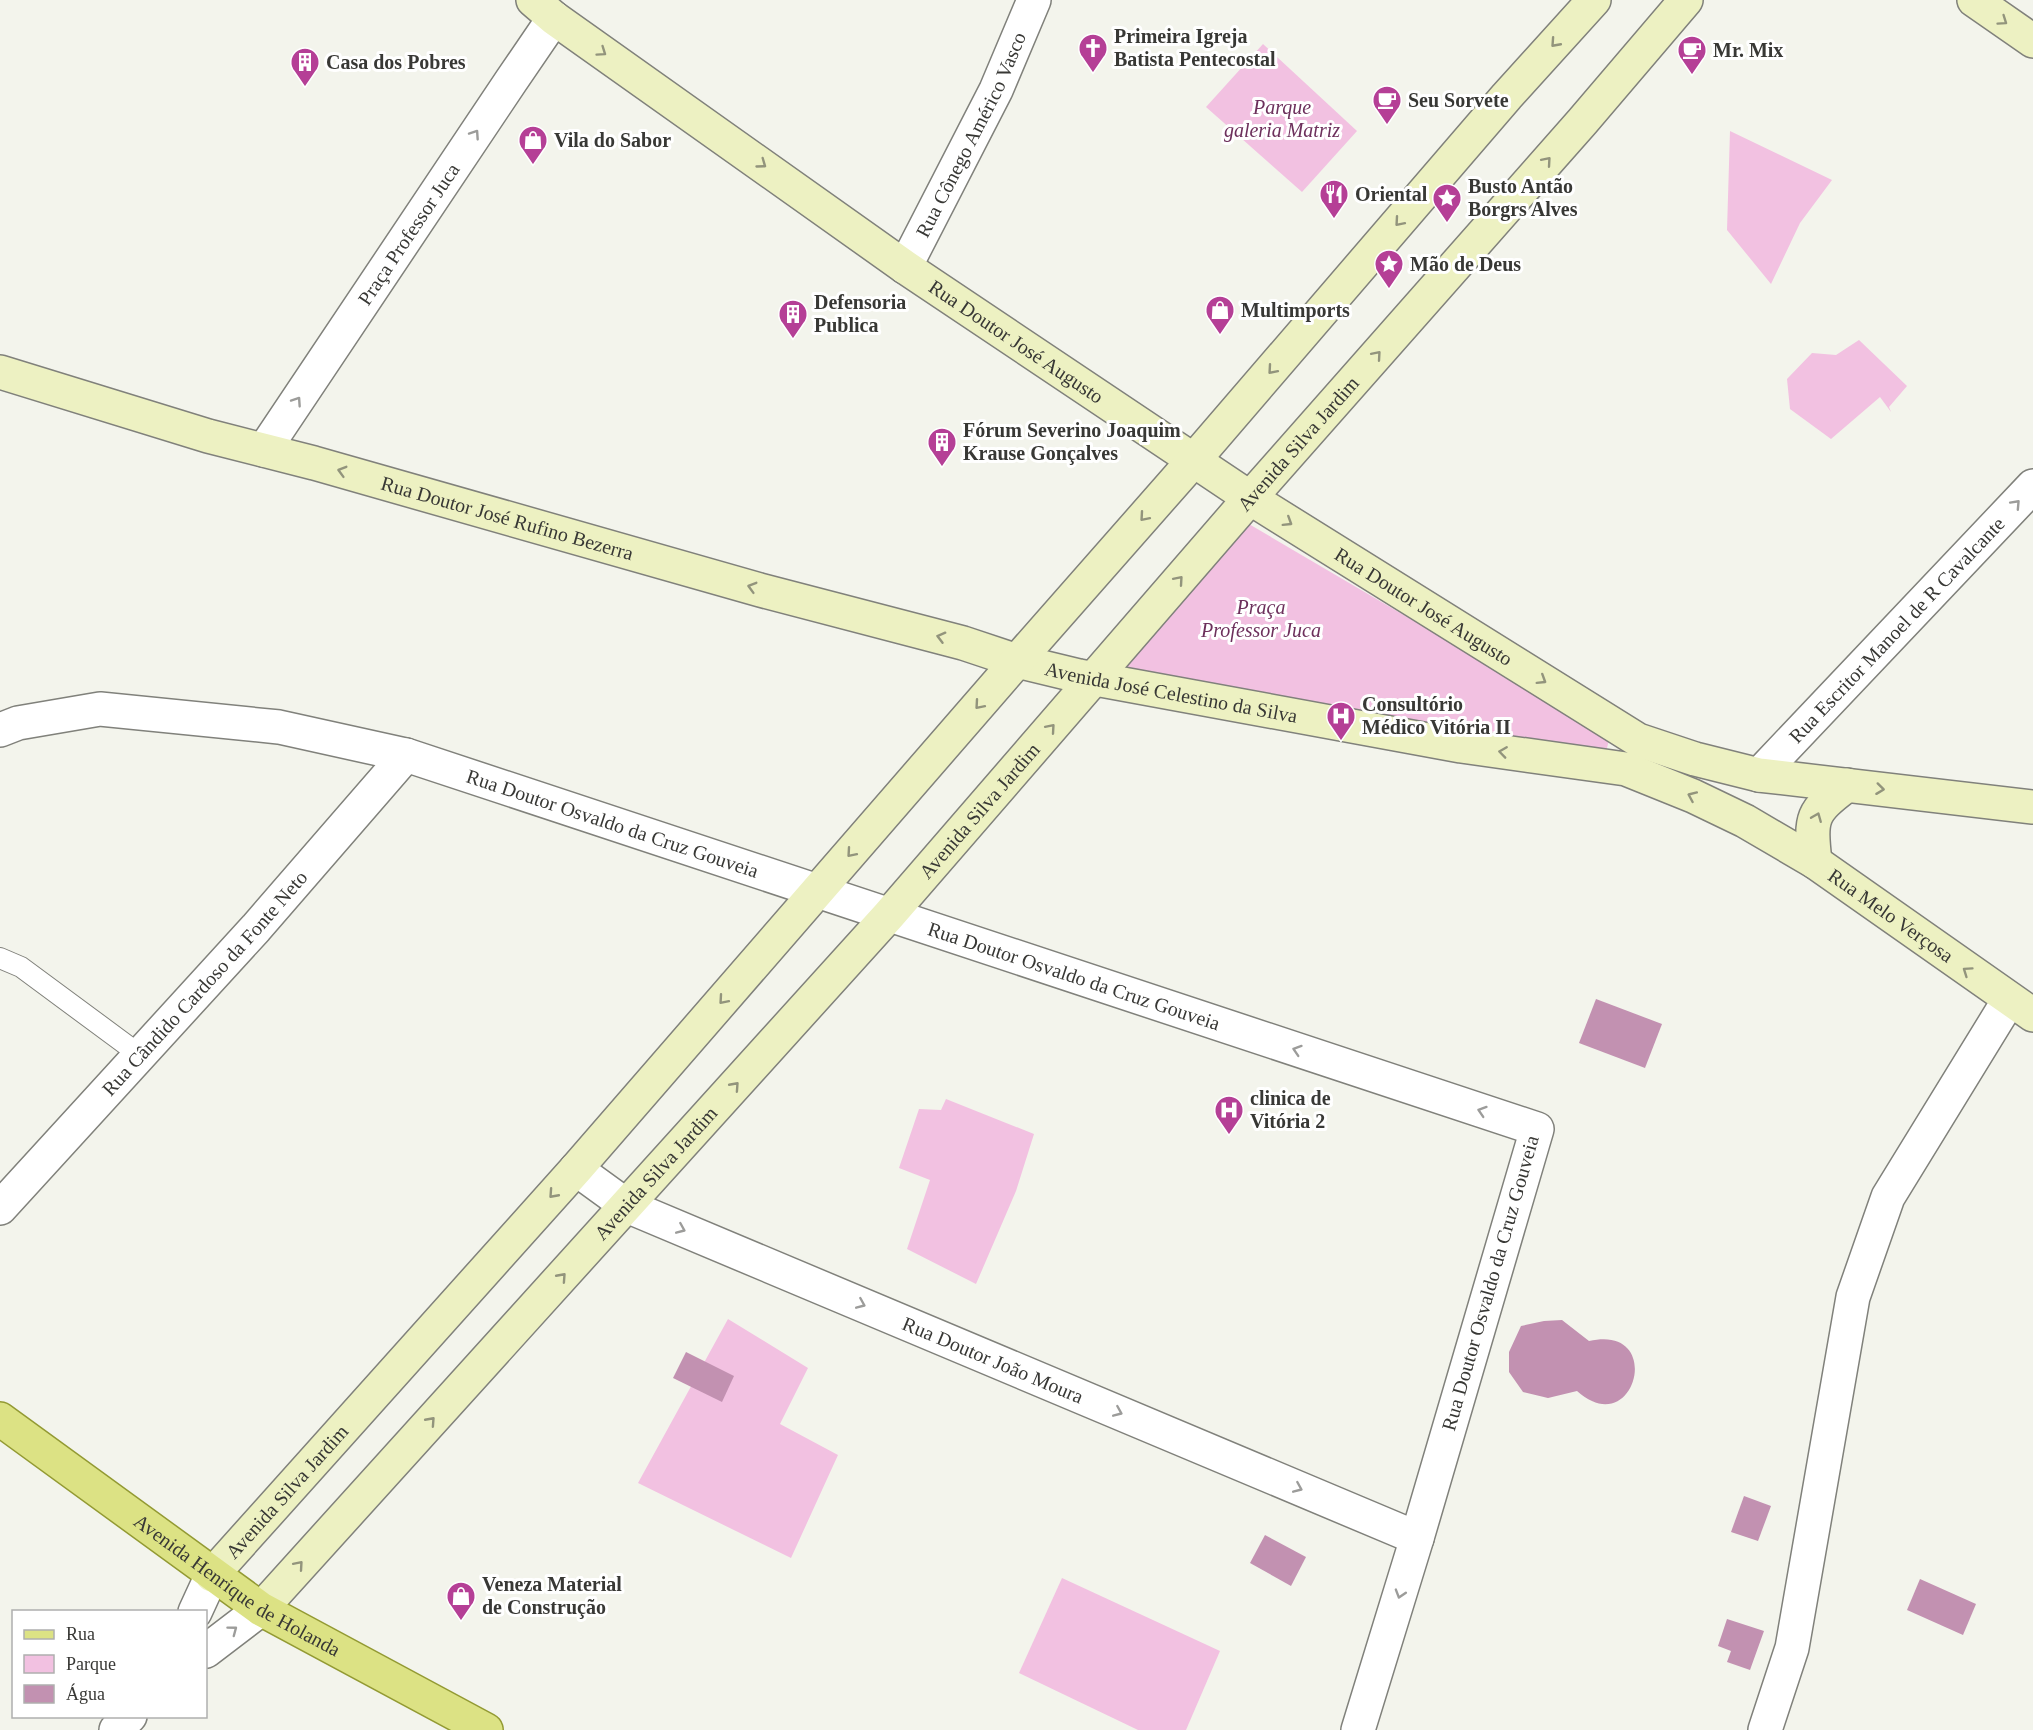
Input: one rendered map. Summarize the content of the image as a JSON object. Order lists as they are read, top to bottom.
{
  "streets": {
    "main road": [
      "Rua Doutor José Augusto",
      "Avenida Silva Jardim",
      "Rua Doutor José Rufino Bezerra",
      "Avenida José Celestino da Silva",
      "Rua Melo Verçosa",
      "Avenida Henrique de Holanda"
    ],
    "street": [
      "Rua Cônego Américo Vasco",
      "Praça Professor Juca",
      "Rua Escritor Manoel de R Cavalcante",
      "Rua Doutor Osvaldo da Cruz Gouveia",
      "Rua Cândido Cardoso da Fonte Neto",
      "Rua Doutor João Moura"
    ]
  },
  "crossings": [
    ["Rua Cônego Américo Vasco", "Rua Doutor José Augusto"],
    ["Praça Professor Juca", "Rua Doutor José Augusto"],
    ["Praça Professor Juca", "Rua Doutor José Rufino Bezerra"],
    ["Rua Doutor José Augusto", "Avenida Silva Jardim"],
    ["Rua Doutor José Augusto", "Avenida José Celestino da Silva"],
    ["Avenida Silva Jardim", "Rua Doutor José Rufino Bezerra"],
    ["Avenida Silva Jardim", "Avenida José Celestino da Silva"],
    ["Avenida Silva Jardim", "Rua Doutor Osvaldo da Cruz Gouveia"],
    ["Avenida Silva Jardim", "Rua Doutor João Moura"],
    ["Avenida Silva Jardim", "Avenida Henrique de Holanda"],
    ["Rua Doutor José Rufino Bezerra", "Avenida José Celestino da Silva"],
    ["Avenida José Celestino da Silva", "Rua Melo Verçosa"],
    ["Rua Doutor Osvaldo da Cruz Gouveia", "Rua Cândido Cardoso da Fonte Neto"],
    ["Rua Doutor Osvaldo da Cruz Gouveia", "Rua Doutor João Moura"]
  ],
  "one_way": [
    "Praça Professor Juca",
    "Rua Doutor José Augusto",
    "Rua Doutor José Rufino Bezerra",
    "Rua Escritor Manoel de R Cavalcante",
    "Avenida José Celestino da Silva",
    "Rua Melo Verçosa",
    "Rua Doutor João Moura"
  ],
  "parks": ["Parque galeria Matriz", "Praça Professor Juca"],
  "places": {
    "church": ["Primeira Igreja Batista Pentecostal"],
    "cafe": ["Mr. Mix", "Seu Sorvete"],
    "building": ["Casa dos Pobres", "Defensoria Publica", "Fórum Severino Joaquim Krause Gonçalves"],
    "shop": ["Vila do Sabor", "Multimports", "Veneza Material de Construção"],
    "restaurant": ["Oriental"],
    "place": ["Busto Antão Borgrs Alves", "Mão de Deus"],
    "hospital": ["Consultório Médico Vitória II", "clinica de Vitória 2"]
  },
  "legend": ["Rua", "Parque", "Água"]
}
